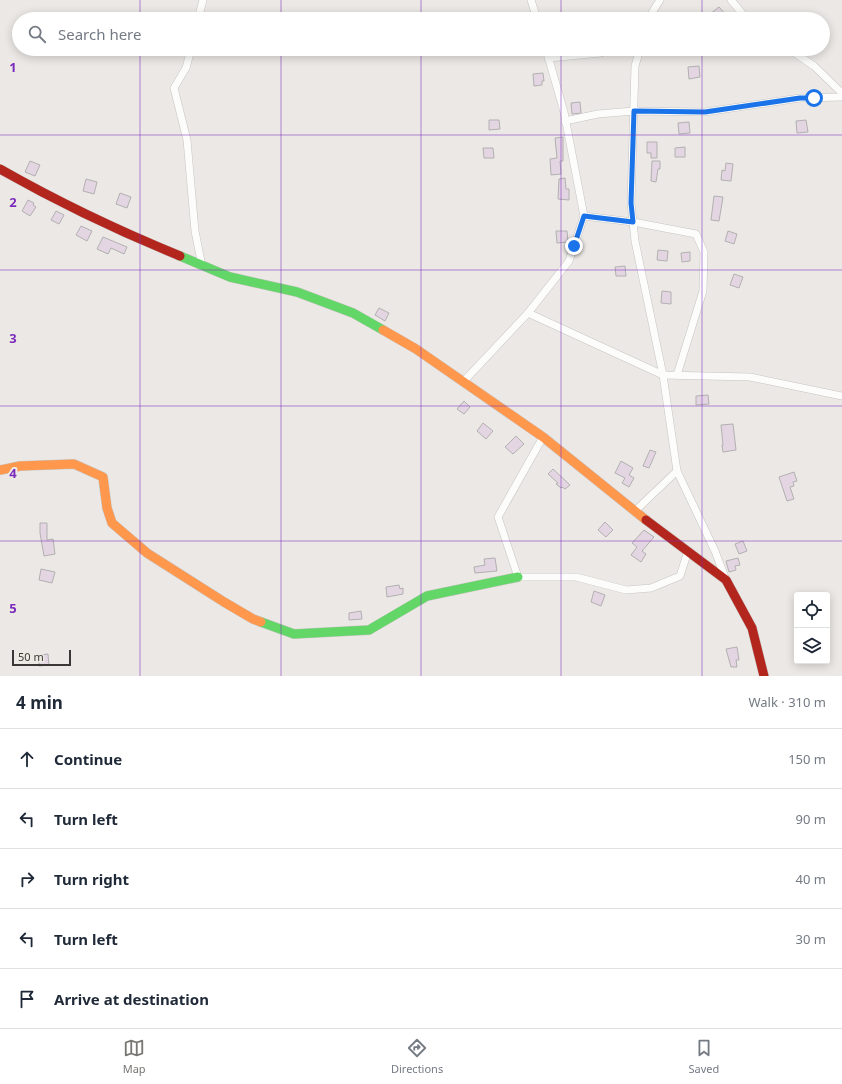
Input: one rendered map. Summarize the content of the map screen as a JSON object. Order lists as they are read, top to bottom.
{
  "scale_bar": "50 m",
  "page": {
    "search": "Search here",
    "scale": "50 m",
    "heading": ["4 min", "Walk · 310 m"],
    "list": [
      ["Continue", "150 m"],
      ["Turn left", "90 m"],
      ["Turn right", "40 m"],
      ["Turn left", "30 m"],
      "Arrive at destination"
    ],
    "nav": ["Map", "Directions", "Saved"]
  },
  "grid": {
    "rows": [
      "1",
      "2",
      "3",
      "4",
      "5"
    ]
  }
}
